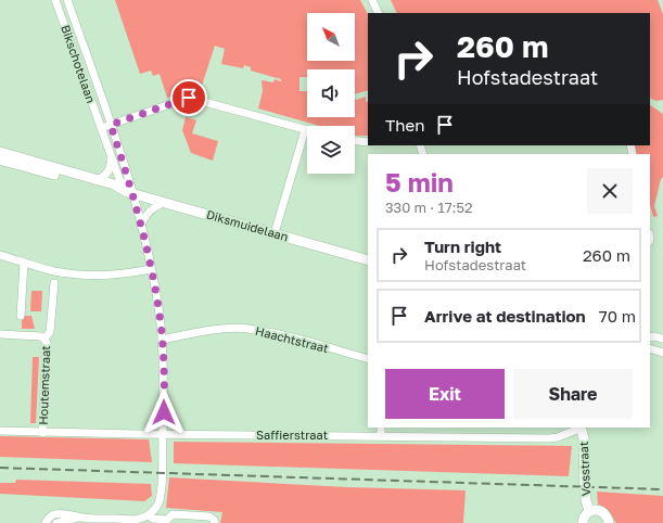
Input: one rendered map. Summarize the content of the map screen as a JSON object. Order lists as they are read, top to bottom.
{
  "streets": {
    "street": [
      "Bikschotelaan",
      "Diksmuidelaan",
      "Haachtstraat",
      "Houtemstraat",
      "Saffierstraat",
      "Vosstraat"
    ]
  },
  "crossings": [
    ["Bikschotelaan", "Diksmuidelaan"],
    ["Bikschotelaan", "Haachtstraat"],
    ["Bikschotelaan", "Saffierstraat"],
    ["Houtemstraat", "Saffierstraat"]
  ],
  "north": "top left",
  "page": {
    "turn": ["260 m", "Hofstadestraat"],
    "then": "Then",
    "heading": ["5 min", "330 m · 17:52"],
    "list": [
      {
        "name": "Turn right",
        "note": "Hofstadestraat",
        "value": "260 m"
      },
      {
        "name": "Arrive at destination",
        "value": "70 m"
      }
    ],
    "buttons": ["Exit", "Share"]
  }
}
